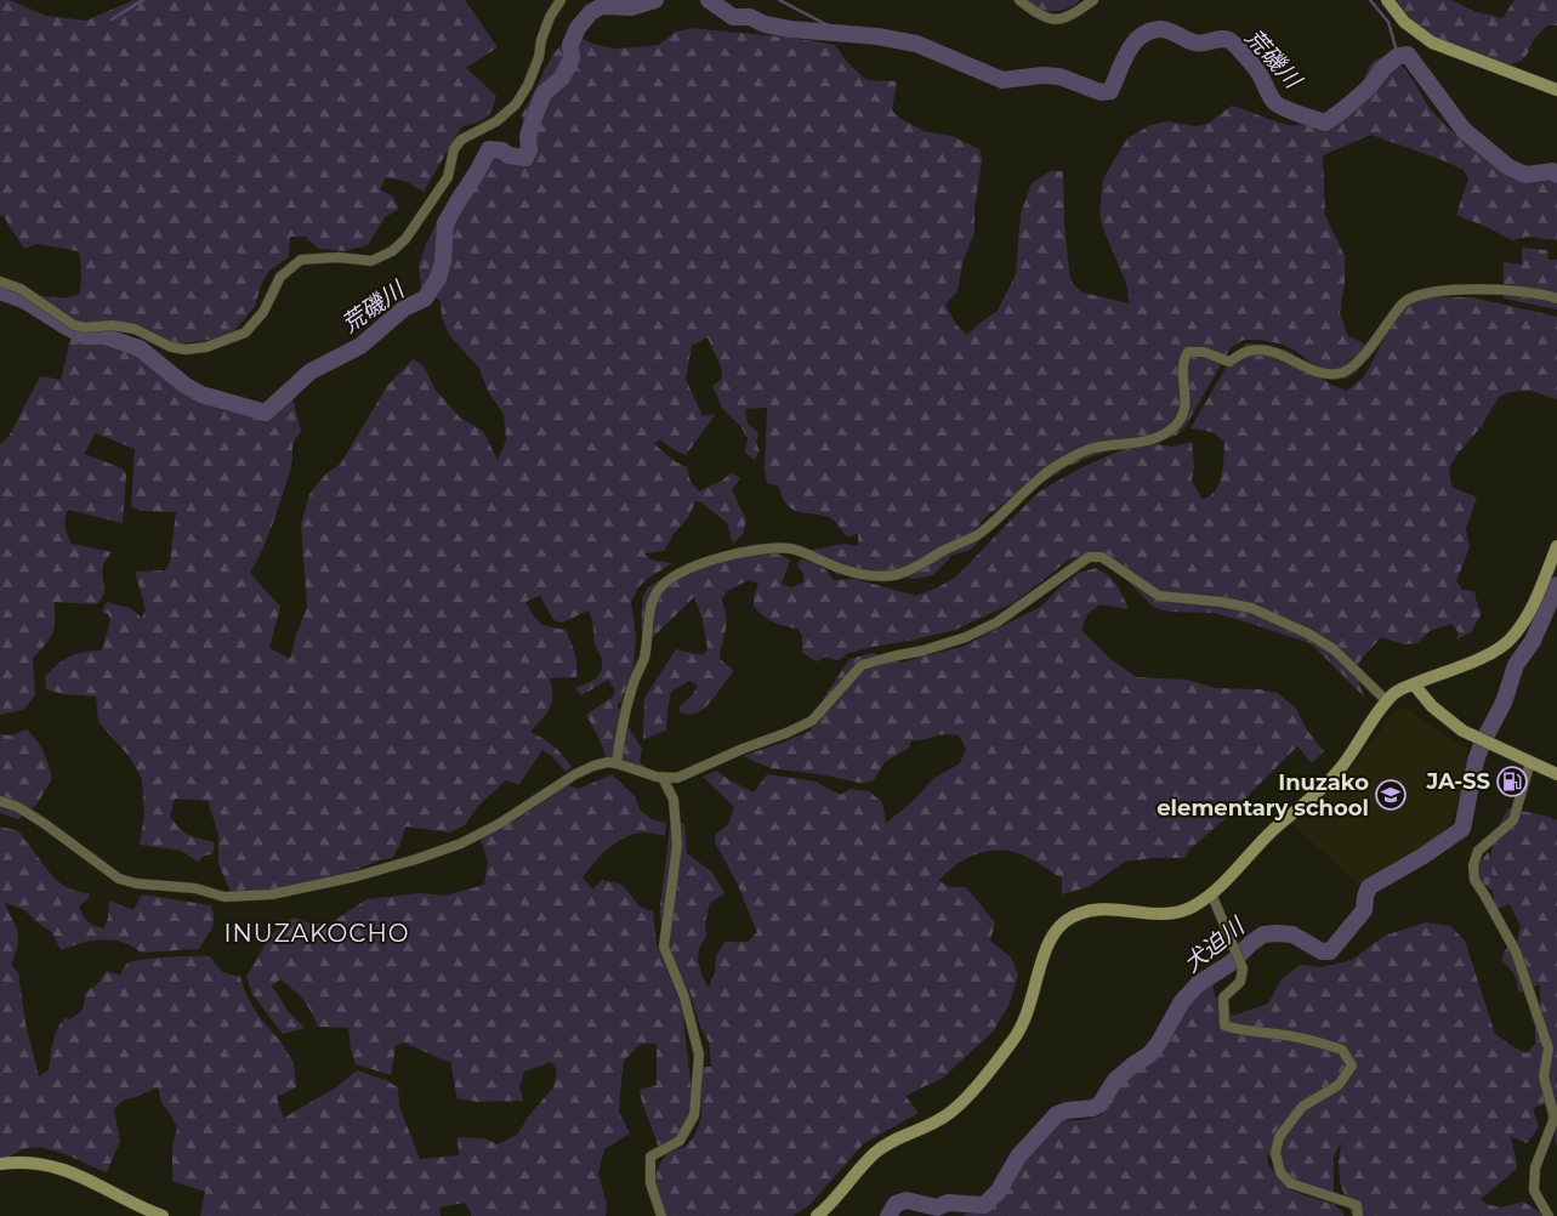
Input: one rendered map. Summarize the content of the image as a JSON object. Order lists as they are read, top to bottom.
{
  "districts": ["INUZAKOCHO"],
  "water": ["荒磯川", "犬迫川"],
  "places": {
    "fuel station": ["JA-SS"],
    "school or university": ["Inuzako elementary school"]
  }
}
